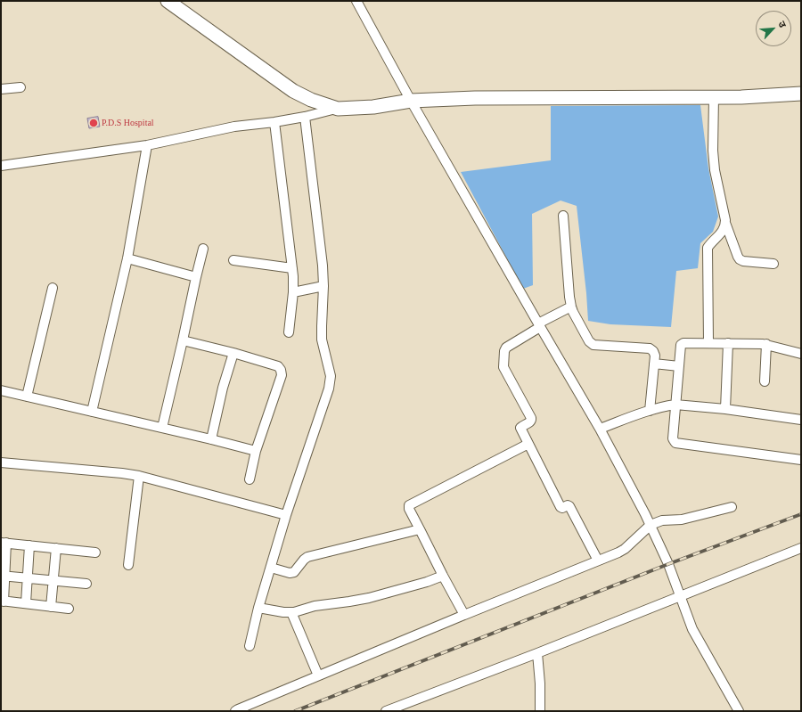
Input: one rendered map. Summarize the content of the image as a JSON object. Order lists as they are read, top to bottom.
{
  "places": ["P.D.S Hospital"],
  "north": "top right"
}
